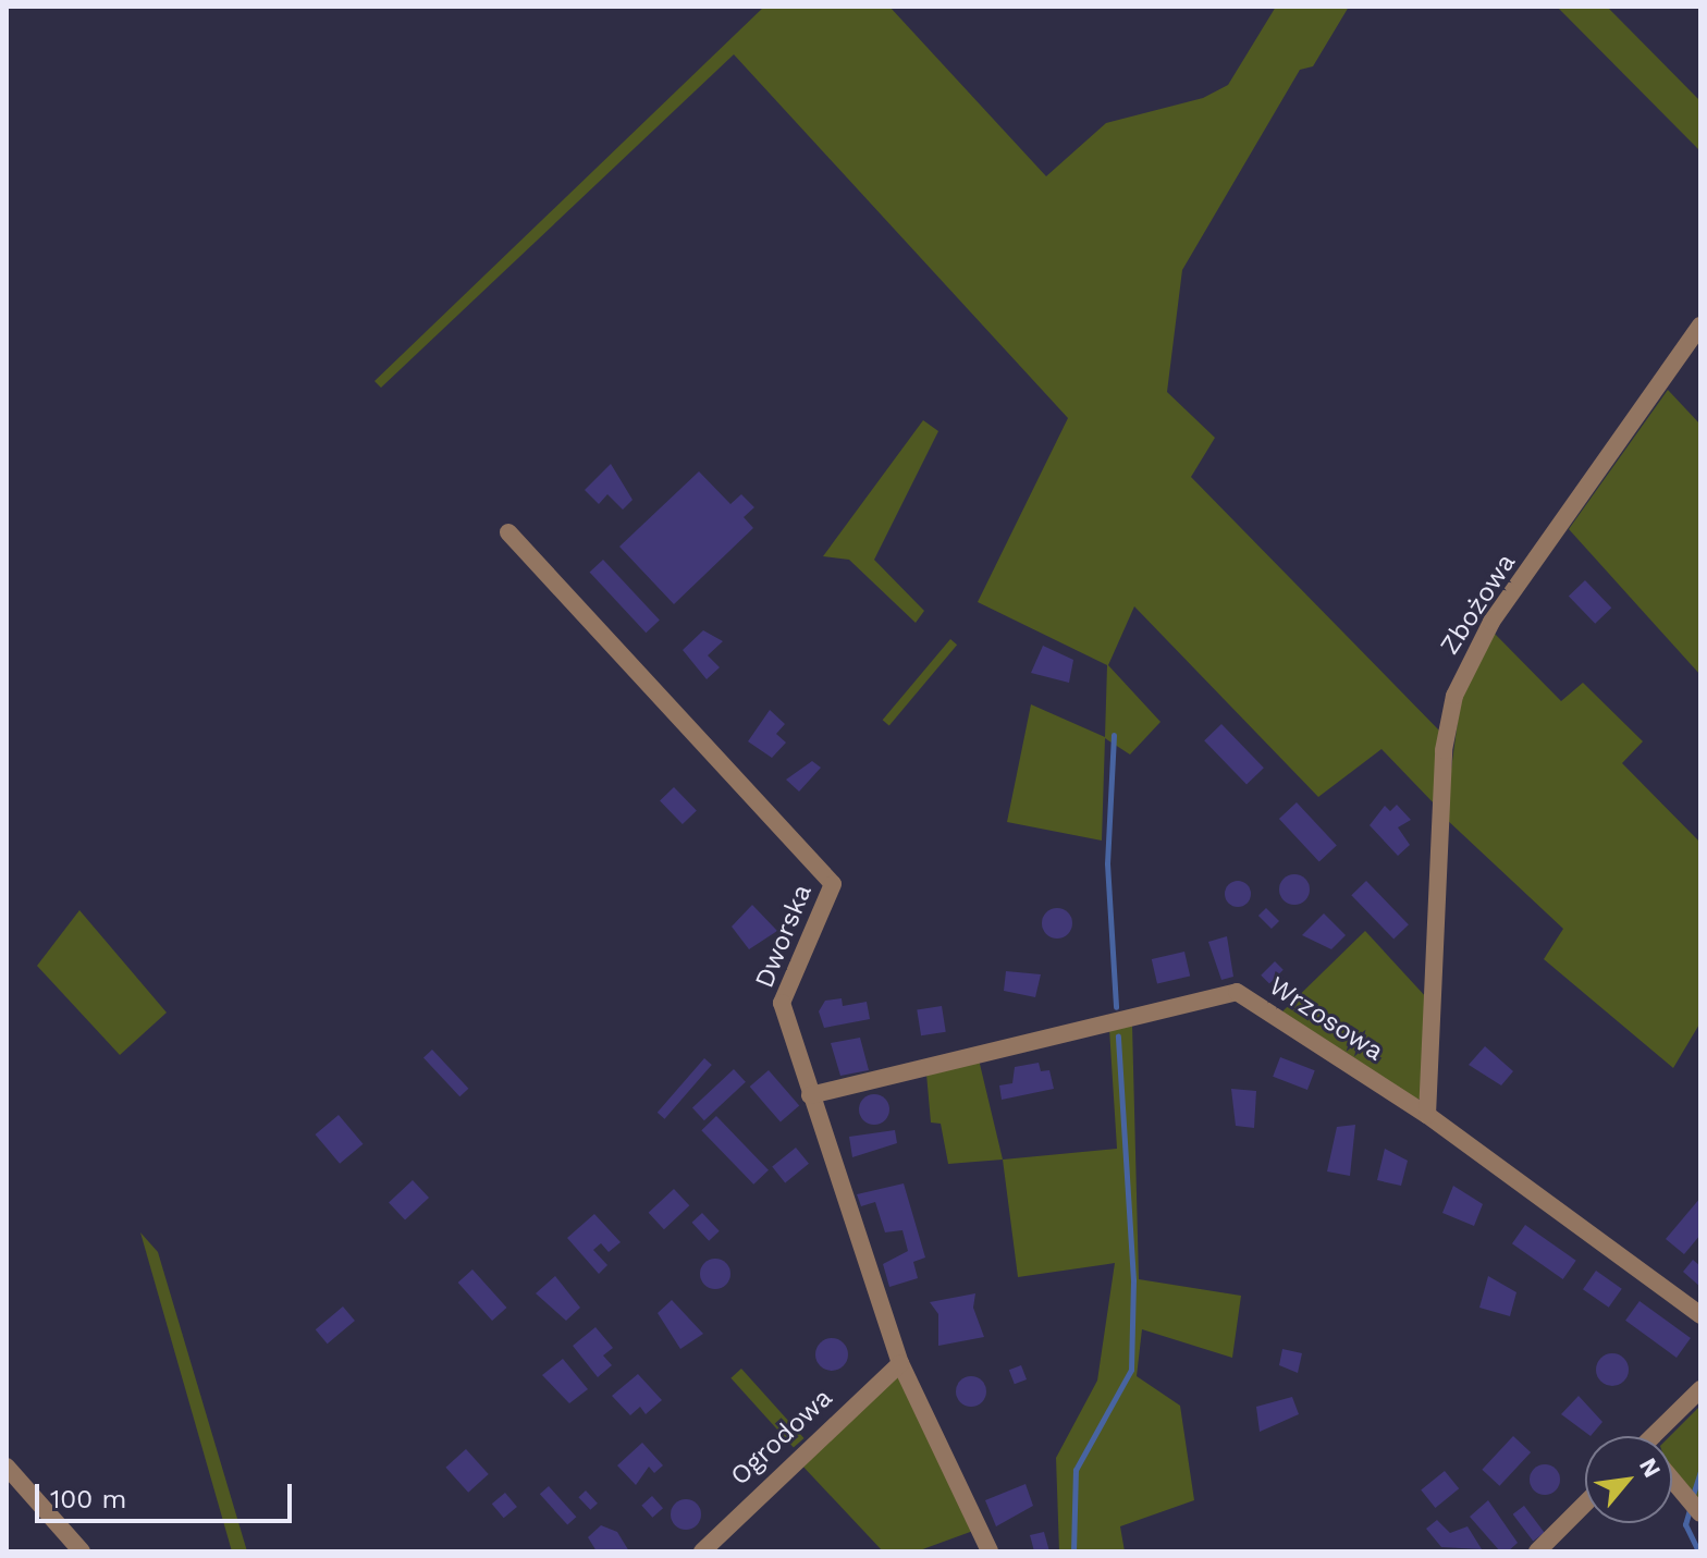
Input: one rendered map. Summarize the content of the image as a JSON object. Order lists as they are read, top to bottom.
{
  "streets": {
    "street": [
      "Zbożowa",
      "Dworska",
      "Wrzosowa",
      "Ogrodowa"
    ]
  },
  "crossings": [
    ["Zbożowa", "Wrzosowa"],
    ["Dworska", "Wrzosowa"],
    ["Dworska", "Ogrodowa"]
  ],
  "scale_bar": "100 m",
  "north": "top right"
}
